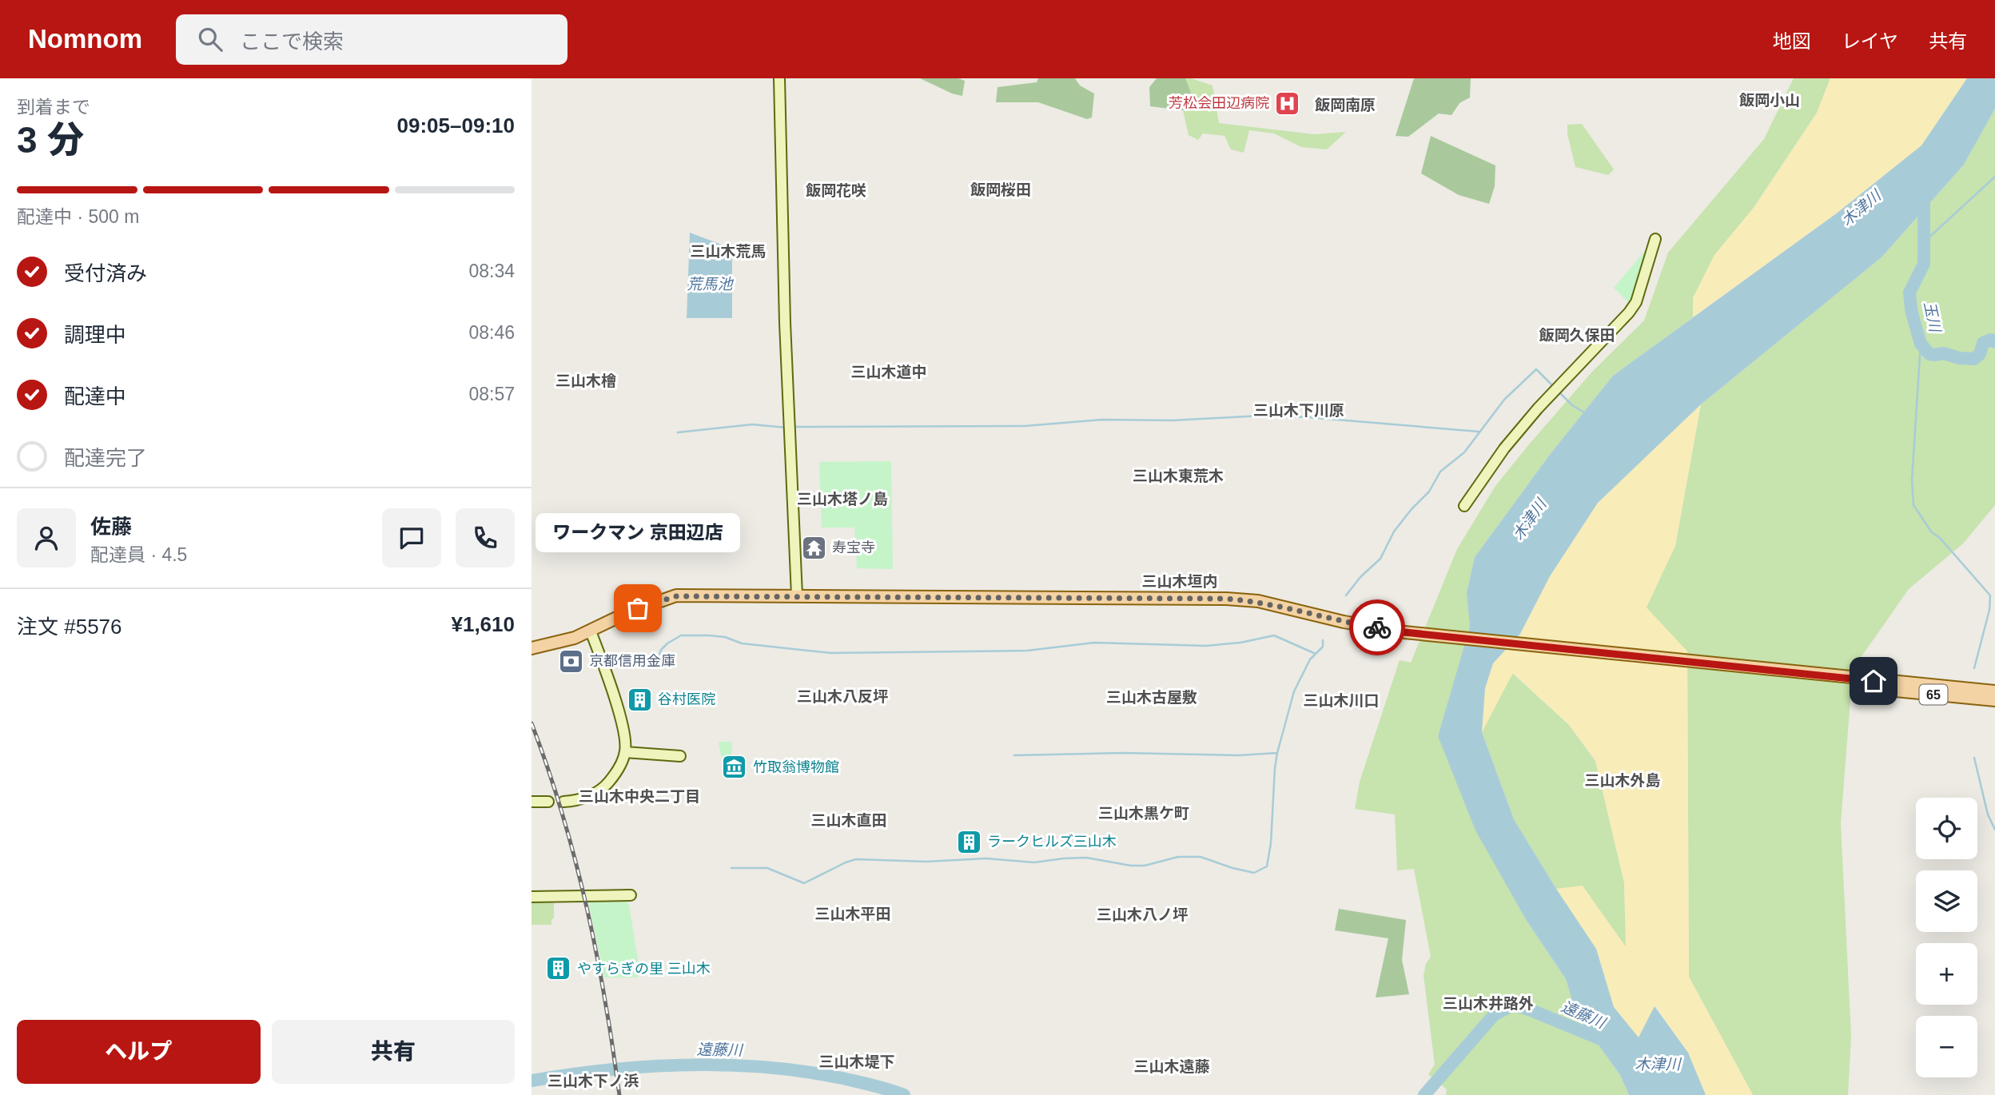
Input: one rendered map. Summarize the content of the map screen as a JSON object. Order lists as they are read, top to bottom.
{
  "streets": {
    "main road": ["65"]
  },
  "districts": [
    "飯岡小山",
    "飯岡南原",
    "飯岡桜田",
    "飯岡花咲",
    "三山木荒馬",
    "飯岡久保田",
    "三山木道中",
    "三山木檜",
    "三山木下川原",
    "三山木東荒木",
    "三山木塔ノ島",
    "三山木垣内",
    "三山木八反坪",
    "三山木古屋敷",
    "三山木川口",
    "三山木外島",
    "三山木中央二丁目",
    "三山木黒ケ町",
    "三山木直田",
    "三山木平田",
    "三山木八ノ坪",
    "三山木井路外",
    "三山木堤下",
    "三山木遠藤",
    "三山木下ノ浜"
  ],
  "water": [
    "木津川",
    "荒馬池",
    "玉川",
    "遠藤川"
  ],
  "places": {
    "hospital": ["芳松会田辺病院"],
    "temple": ["寿宝寺"],
    "other": ["ワークマン 京田辺店"],
    "bank": ["京都信用金庫"],
    "building": ["谷村医院", "ラークヒルズ三山木", "やすらぎの里 三山木"],
    "museum": ["竹取翁博物館"]
  },
  "page": {
    "header": "Nomnom",
    "search": "ここで検索",
    "nav": ["地図", "レイヤ", "共有"],
    "heading": ["3 分", "到着まで", "09:05–09:10"],
    "panel": [
      "佐藤",
      "配達員 · 4.5",
      "注文 #5576",
      "¥1,610"
    ],
    "bar": "配達中 · 500 m",
    "list": [
      ["受付済み", "08:34"],
      ["調理中", "08:46"],
      ["配達中", "08:57"],
      "配達完了"
    ],
    "bubble": "ワークマン 京田辺店",
    "map_buttons": ["+", "−"],
    "buttons": ["ヘルプ", "共有"]
  }
}
